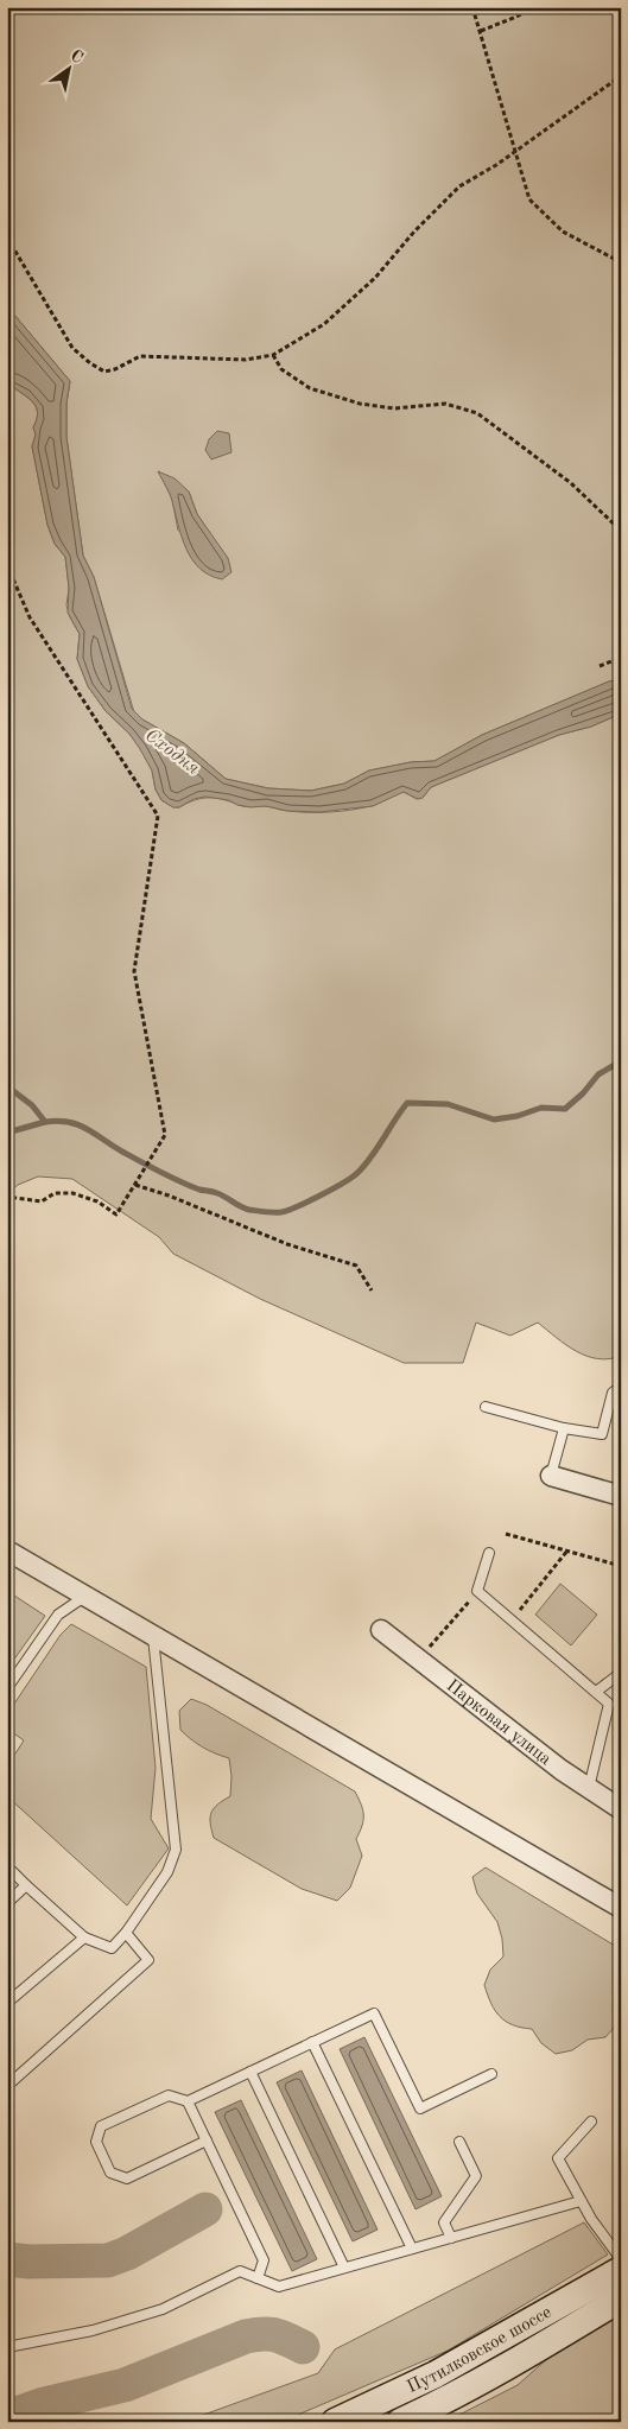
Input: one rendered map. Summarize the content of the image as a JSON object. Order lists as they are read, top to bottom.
{
  "streets": {
    "main road": ["Путилковское шоссе"],
    "street": ["Парковая улица"]
  },
  "water": ["Сходня"],
  "north": "top right"
}
